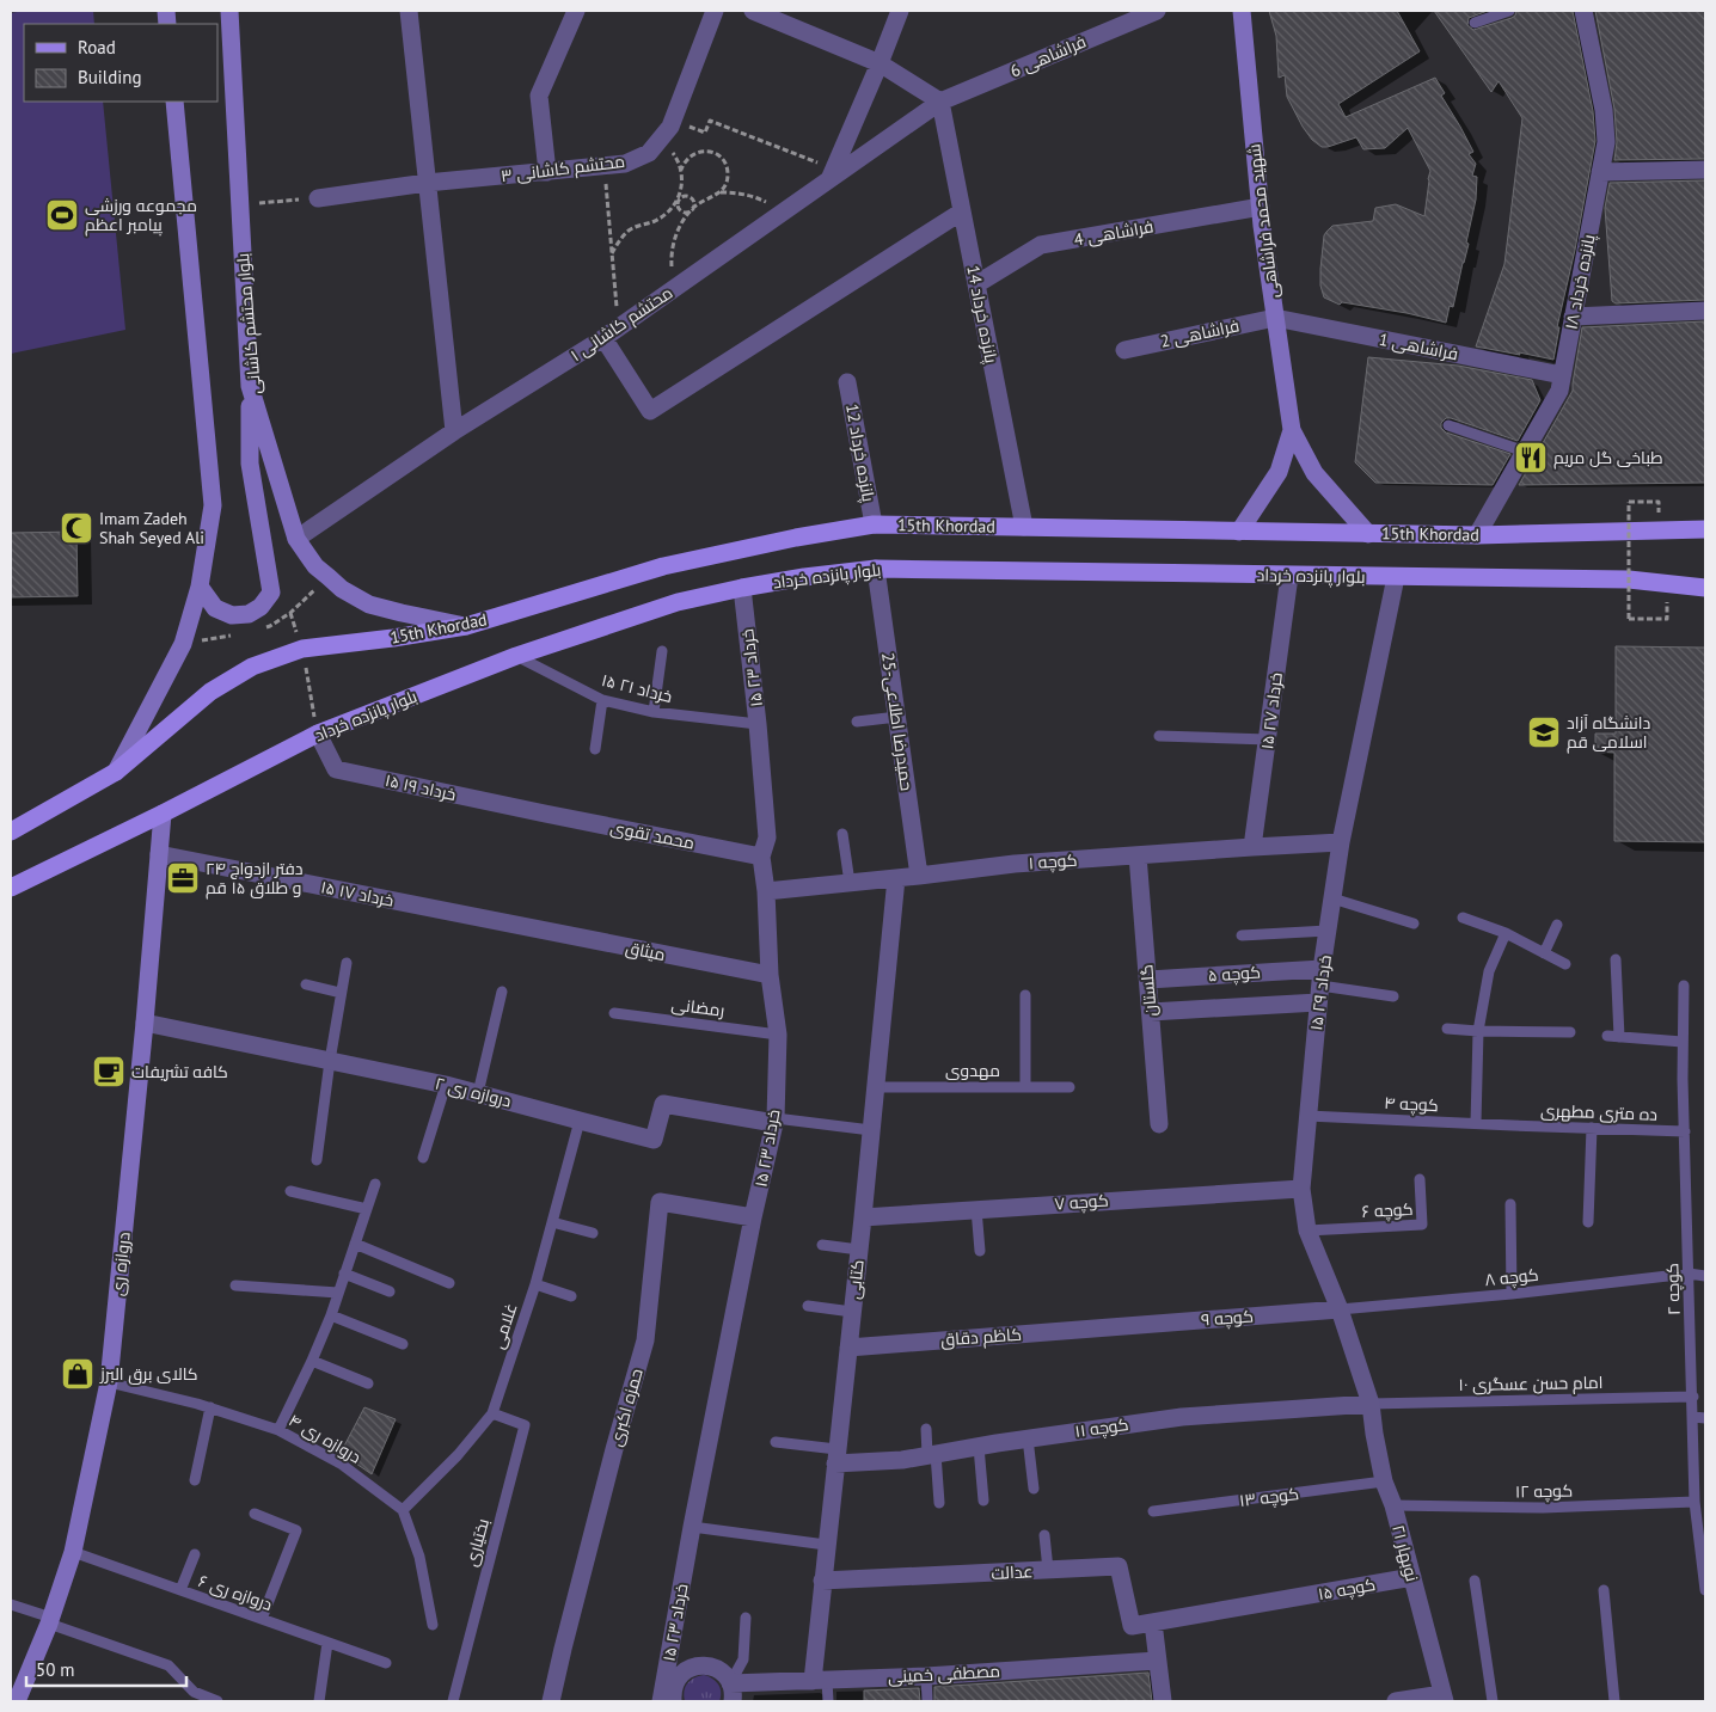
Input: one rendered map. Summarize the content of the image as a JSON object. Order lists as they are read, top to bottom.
{
  "streets": {
    "main road": [
      "شهید محمد فراشاهی",
      "بلوار محتشم کاشانی",
      "15th Khordad",
      "بلوار پانزده خرداد",
      "دروازه ری"
    ],
    "street": [
      "فراشاهی 6",
      "محتشم کاشانی ۳",
      "فراشاهی 4",
      "پانزده خرداد ۱۸",
      "پانزده خرداد 14",
      "محتشم کاشانی ۱",
      "فراشاهی 2",
      "فراشاهی 1",
      "پانزده خرداد 12",
      "۱۵ خرداد ۲۳",
      "۱۵ خرداد ۲۷",
      "حمیدرضا اطلاعی-25",
      "۱۵ خرداد ۱۹",
      "محمد تقوی",
      "کوچه ۱",
      "۱۵ خرداد ۱۷",
      "میثاق",
      "کوچه ۵",
      "گلستان",
      "۱۵ خرداد ۲۹",
      "دروازه ری ۲",
      "کوچه ۷",
      "کتابی",
      "کوچه ۹",
      "کاظم دقاق",
      "حمزه اکبری",
      "کوچه ۱۱",
      "نوبهار ۲۱",
      "عدالت",
      "کوچه ۱۵",
      "مصطفی خمینی"
    ],
    "lane": [
      "۱۵ خرداد ۲۱",
      "رمضانی",
      "مهدوی",
      "کوچه ۴",
      "ده متری مطهری",
      "کوچه ۶",
      "کوچه ۸",
      "کوچه ۲",
      "غلامی",
      "امام حسن عسگری ۱۰",
      "دروازه ری ۴",
      "کوچه ۱۲",
      "کوچه ۱۳",
      "بختیاری",
      "دروازه ری ۶"
    ]
  },
  "crossings": [
    ["فراشاهی 6", "پانزده خرداد 14"],
    ["فراشاهی 6", "محتشم کاشانی ۱"],
    ["شهید محمد فراشاهی", "فراشاهی 4"],
    ["شهید محمد فراشاهی", "فراشاهی 2"],
    ["شهید محمد فراشاهی", "فراشاهی 1"],
    ["فراشاهی 4", "پانزده خرداد 14"],
    ["پانزده خرداد ۱۸", "فراشاهی 1"],
    ["پانزده خرداد ۱۸", "15th Khordad"],
    ["پانزده خرداد 14", "محتشم کاشانی ۱"],
    ["پانزده خرداد 14", "15th Khordad"],
    ["بلوار محتشم کاشانی", "محتشم کاشانی ۱"],
    ["بلوار محتشم کاشانی", "15th Khordad"],
    ["فراشاهی 2", "فراشاهی 1"],
    ["پانزده خرداد 12", "15th Khordad"],
    ["بلوار پانزده خرداد", "۱۵ خرداد ۲۳"],
    ["بلوار پانزده خرداد", "۱۵ خرداد ۲۱"],
    ["بلوار پانزده خرداد", "۱۵ خرداد ۲۷"],
    ["بلوار پانزده خرداد", "حمیدرضا اطلاعی-25"],
    ["بلوار پانزده خرداد", "۱۵ خرداد ۱۹"],
    ["بلوار پانزده خرداد", "۱۵ خرداد ۲۹"],
    ["بلوار پانزده خرداد", "دروازه ری"],
    ["۱۵ خرداد ۲۳", "۱۵ خرداد ۲۱"],
    ["۱۵ خرداد ۲۳", "محمد تقوی"],
    ["۱۵ خرداد ۲۳", "کوچه ۱"],
    ["۱۵ خرداد ۲۳", "میثاق"],
    ["۱۵ خرداد ۲۳", "رمضانی"],
    ["۱۵ خرداد ۲۳", "دروازه ری ۲"],
    ["۱۵ خرداد ۲۳", "حمزه اکبری"],
    ["۱۵ خرداد ۲۷", "کوچه ۱"],
    ["حمیدرضا اطلاعی-25", "کوچه ۱"],
    ["۱۵ خرداد ۱۹", "محمد تقوی"],
    ["کوچه ۱", "گلستان"],
    ["کوچه ۱", "۱۵ خرداد ۲۹"],
    ["کوچه ۱", "کتابی"],
    ["۱۵ خرداد ۱۷", "میثاق"],
    ["۱۵ خرداد ۱۷", "دروازه ری"],
    ["کوچه ۵", "گلستان"],
    ["کوچه ۵", "۱۵ خرداد ۲۹"],
    ["۱۵ خرداد ۲۹", "کوچه ۴"],
    ["۱۵ خرداد ۲۹", "کوچه ۷"],
    ["۱۵ خرداد ۲۹", "کوچه ۶"],
    ["۱۵ خرداد ۲۹", "کوچه ۸"],
    ["۱۵ خرداد ۲۹", "کوچه ۹"],
    ["۱۵ خرداد ۲۹", "امام حسن عسگری ۱۰"],
    ["۱۵ خرداد ۲۹", "کوچه ۱۱"],
    ["۱۵ خرداد ۲۹", "نوبهار ۲۱"],
    ["مهدوی", "کتابی"],
    ["دروازه ری ۲", "دروازه ری"],
    ["دروازه ری ۲", "غلامی"],
    ["کوچه ۴", "ده متری مطهری"],
    ["ده متری مطهری", "کوچه ۲"],
    ["کوچه ۷", "کتابی"],
    ["دروازه ری", "دروازه ری ۴"],
    ["دروازه ری", "دروازه ری ۶"],
    ["کوچه ۸", "کوچه ۲"],
    ["کوچه ۸", "کوچه ۹"],
    ["کتابی", "کاظم دقاق"],
    ["کتابی", "کوچه ۱۱"],
    ["کتابی", "عدالت"],
    ["کتابی", "مصطفی خمینی"],
    ["کوچه ۲", "امام حسن عسگری ۱۰"],
    ["کوچه ۲", "کوچه ۱۲"],
    ["کوچه ۹", "کاظم دقاق"],
    ["غلامی", "دروازه ری ۴"],
    ["غلامی", "بختیاری"],
    ["امام حسن عسگری ۱۰", "کوچه ۱۱"],
    ["امام حسن عسگری ۱۰", "نوبهار ۲۱"],
    ["کوچه ۱۱", "نوبهار ۲۱"],
    ["کوچه ۱۲", "نوبهار ۲۱"],
    ["کوچه ۱۳", "نوبهار ۲۱"],
    ["نوبهار ۲۱", "کوچه ۱۵"],
    ["عدالت", "کوچه ۱۵"]
  ],
  "places": {
    "sports": ["مجموعه ورزشی پیامبر اعظم"],
    "restaurant": ["طباخی گل مریم"],
    "mosque": ["Imam Zadeh Shah Seyed Ali"],
    "school or university": ["دانشگاه آزاد اسلامی قم"],
    "office": ["دفتر ازدواج ۲۴ و طلاق ۱۵ قم"],
    "cafe": ["کافه تشریفات"],
    "shop": ["کالای برق البرز"]
  },
  "legend": ["Road", "Building"],
  "scale_bar": "50 m"
}
